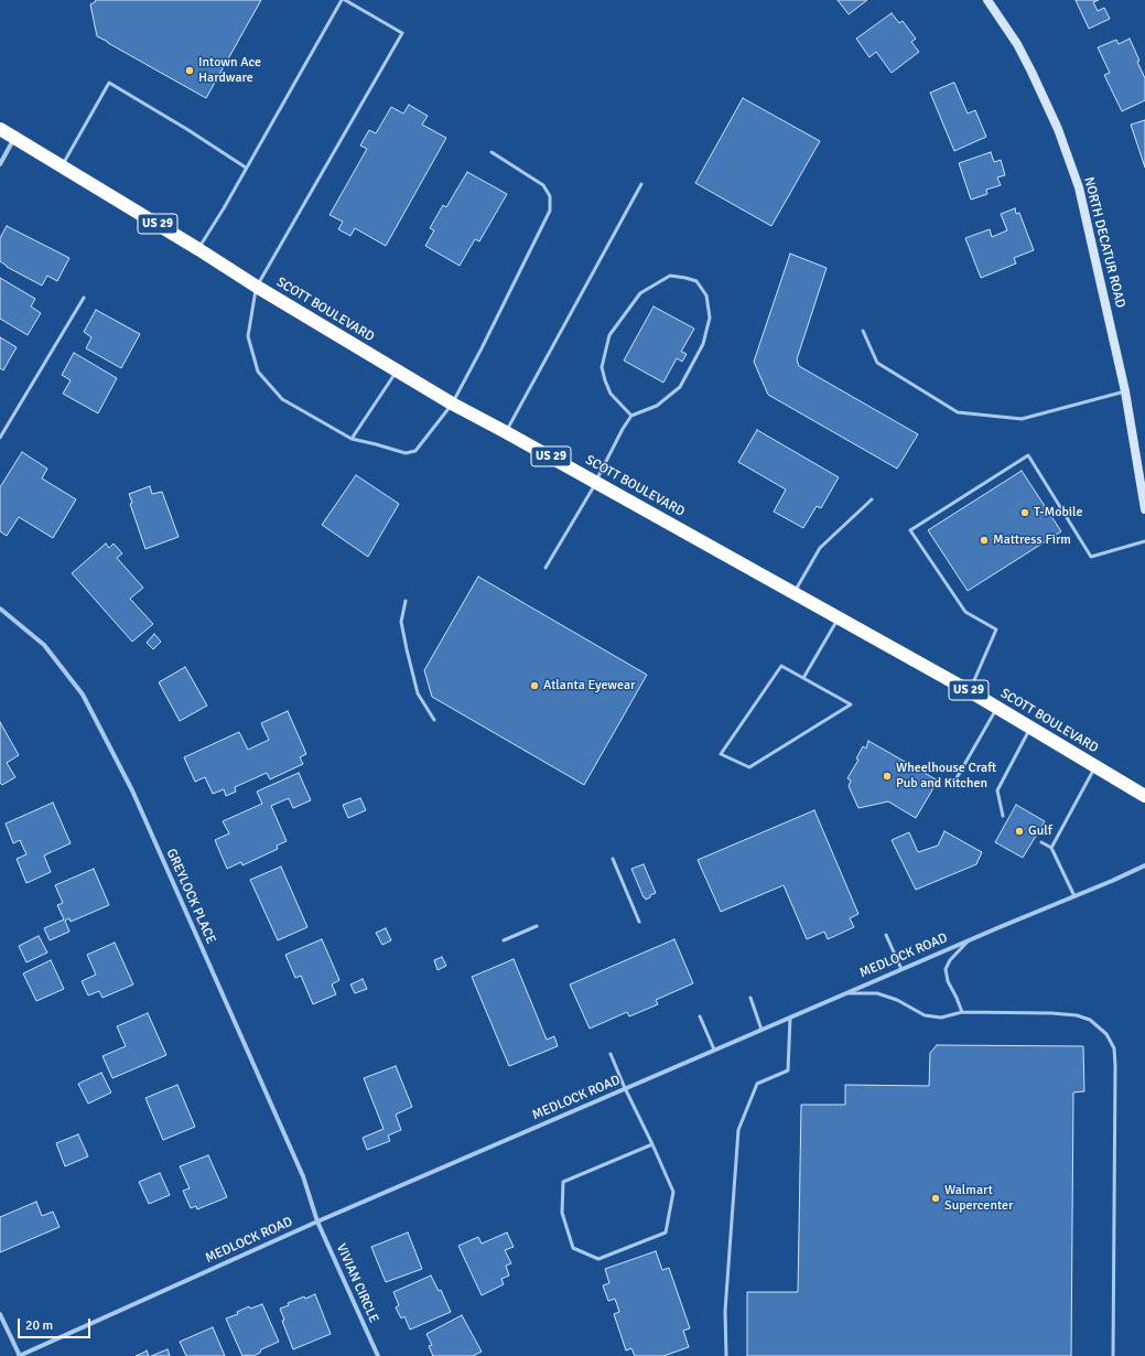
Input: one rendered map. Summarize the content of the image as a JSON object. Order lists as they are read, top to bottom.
{
  "streets": {
    "highway": ["US 29", "SCOTT BOULEVARD"],
    "main road": ["NORTH DECATUR ROAD"],
    "street": ["GREYLOCK PLACE", "MEDLOCK ROAD", "VIVIAN CIRCLE"]
  },
  "crossings": [
    ["GREYLOCK PLACE", "MEDLOCK ROAD"],
    ["GREYLOCK PLACE", "VIVIAN CIRCLE"],
    ["MEDLOCK ROAD", "VIVIAN CIRCLE"]
  ],
  "places": [
    "Intown Ace Hardware",
    "T-Mobile",
    "Mattress Firm",
    "Atlanta Eyewear",
    "Wheelhouse Craft Pub and Kitchen",
    "Gulf",
    "Walmart Supercenter"
  ],
  "scale_bar": "20 m"
}
